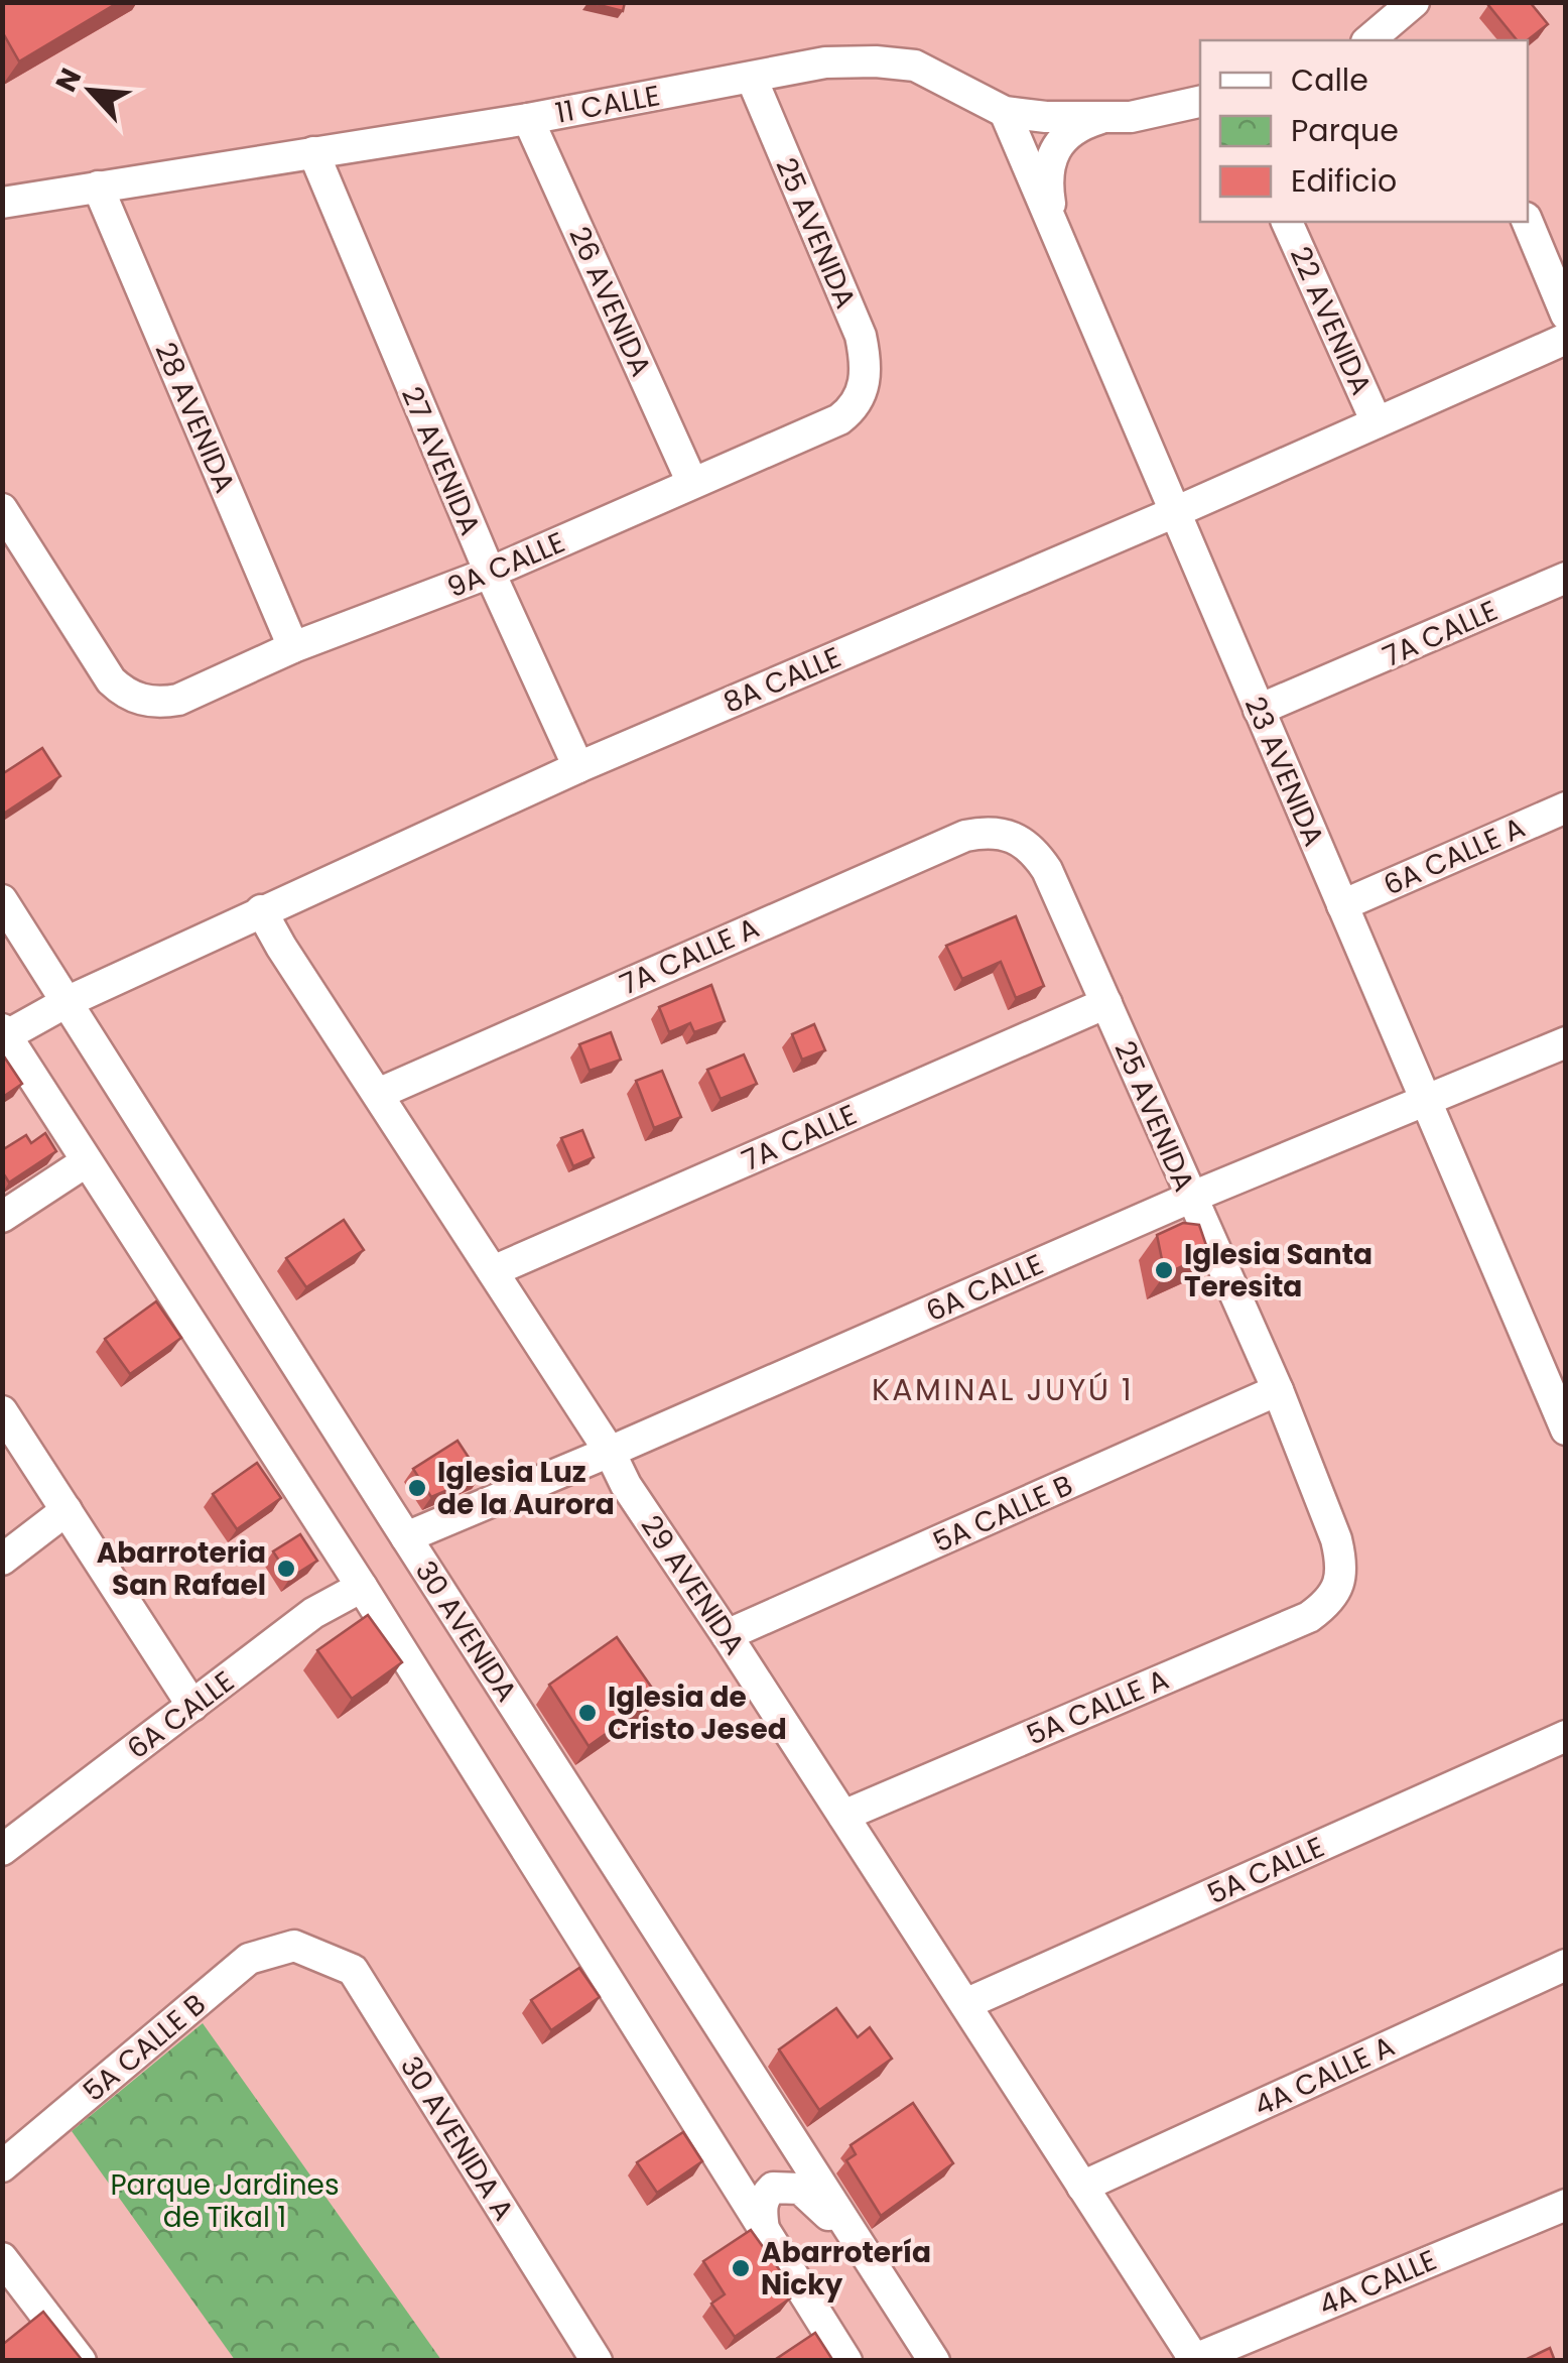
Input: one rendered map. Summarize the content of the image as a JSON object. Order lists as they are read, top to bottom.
{
  "streets": {
    "street": [
      "11 CALLE",
      "25 AVENIDA",
      "26 AVENIDA",
      "22 AVENIDA",
      "28 AVENIDA",
      "27 AVENIDA",
      "9A CALLE",
      "7A CALLE",
      "8A CALLE",
      "23 AVENIDA",
      "6A CALLE A",
      "7A CALLE A",
      "6A CALLE",
      "5A CALLE B",
      "29 AVENIDA",
      "30 AVENIDA",
      "5A CALLE A",
      "5A CALLE",
      "4A CALLE A",
      "30 AVENIDA A",
      "4A CALLE"
    ]
  },
  "crossings": [
    ["11 CALLE", "25 AVENIDA"],
    ["11 CALLE", "26 AVENIDA"],
    ["11 CALLE", "28 AVENIDA"],
    ["11 CALLE", "27 AVENIDA"],
    ["11 CALLE", "23 AVENIDA"],
    ["25 AVENIDA", "9A CALLE"],
    ["25 AVENIDA", "7A CALLE"],
    ["25 AVENIDA", "7A CALLE A"],
    ["25 AVENIDA", "6A CALLE"],
    ["25 AVENIDA", "5A CALLE B"],
    ["25 AVENIDA", "5A CALLE A"],
    ["26 AVENIDA", "9A CALLE"],
    ["22 AVENIDA", "8A CALLE"],
    ["28 AVENIDA", "9A CALLE"],
    ["27 AVENIDA", "9A CALLE"],
    ["27 AVENIDA", "8A CALLE"],
    ["7A CALLE", "23 AVENIDA"],
    ["7A CALLE", "29 AVENIDA"],
    ["8A CALLE", "23 AVENIDA"],
    ["8A CALLE", "29 AVENIDA"],
    ["8A CALLE", "30 AVENIDA"],
    ["23 AVENIDA", "6A CALLE A"],
    ["23 AVENIDA", "6A CALLE"],
    ["7A CALLE A", "29 AVENIDA"],
    ["6A CALLE", "29 AVENIDA"],
    ["6A CALLE", "30 AVENIDA"],
    ["5A CALLE B", "29 AVENIDA"],
    ["5A CALLE B", "30 AVENIDA A"],
    ["29 AVENIDA", "5A CALLE A"],
    ["29 AVENIDA", "5A CALLE"],
    ["29 AVENIDA", "4A CALLE A"],
    ["29 AVENIDA", "4A CALLE"]
  ],
  "districts": ["KAMINAL JUYÚ 1"],
  "parks": ["Parque Jardines de Tikal 1"],
  "places": [
    "Iglesia Santa Teresita",
    "Iglesia Luz de la Aurora",
    "Abarroteria San Rafael",
    "Iglesia de Cristo Jesed",
    "Abarrotería Nicky"
  ],
  "legend": ["Calle", "Parque", "Edificio"],
  "north": "top left"
}
